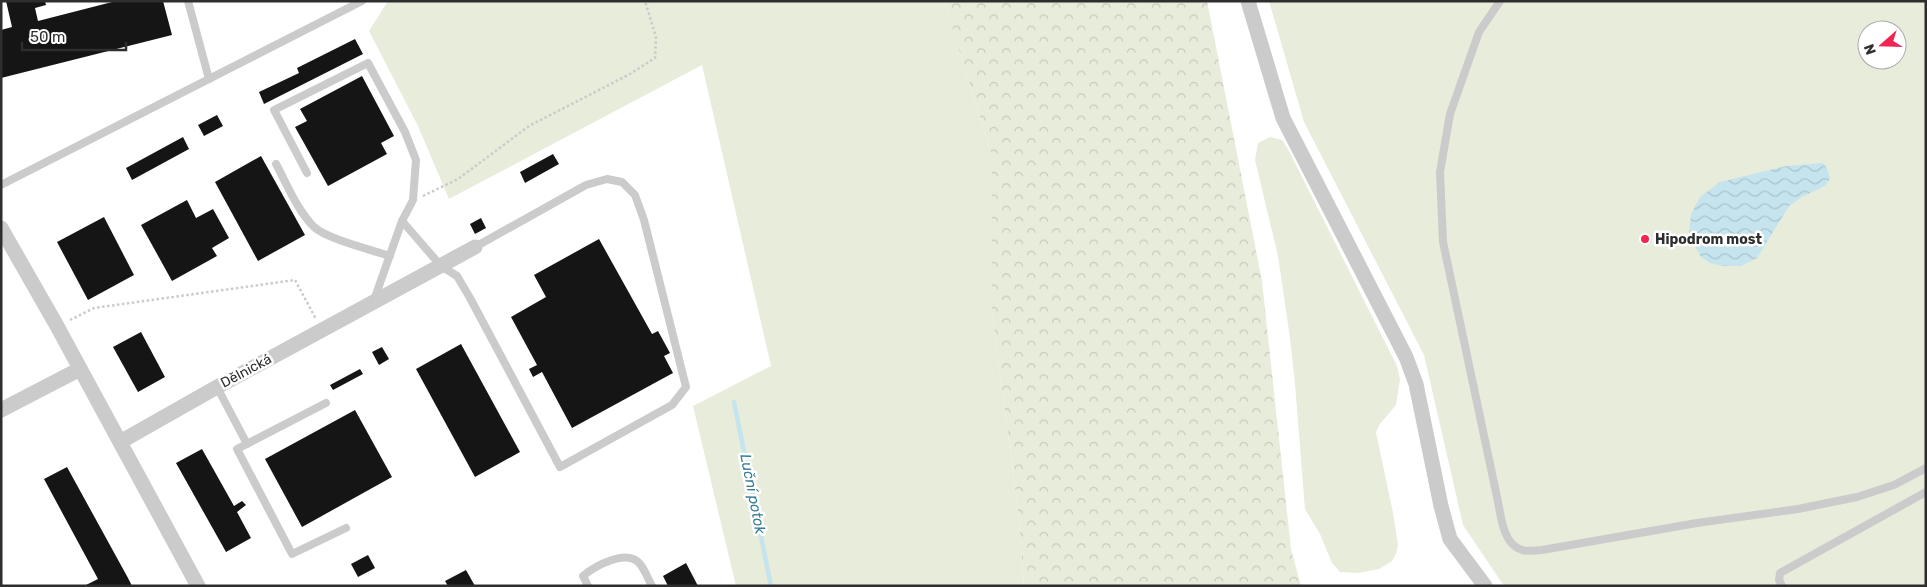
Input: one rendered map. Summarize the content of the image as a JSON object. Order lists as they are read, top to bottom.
{
  "streets": {
    "street": ["Dělnická"]
  },
  "water": ["Luční potok"],
  "places": ["Hipodrom most"],
  "scale_bar": "50 m",
  "north": "left"
}
